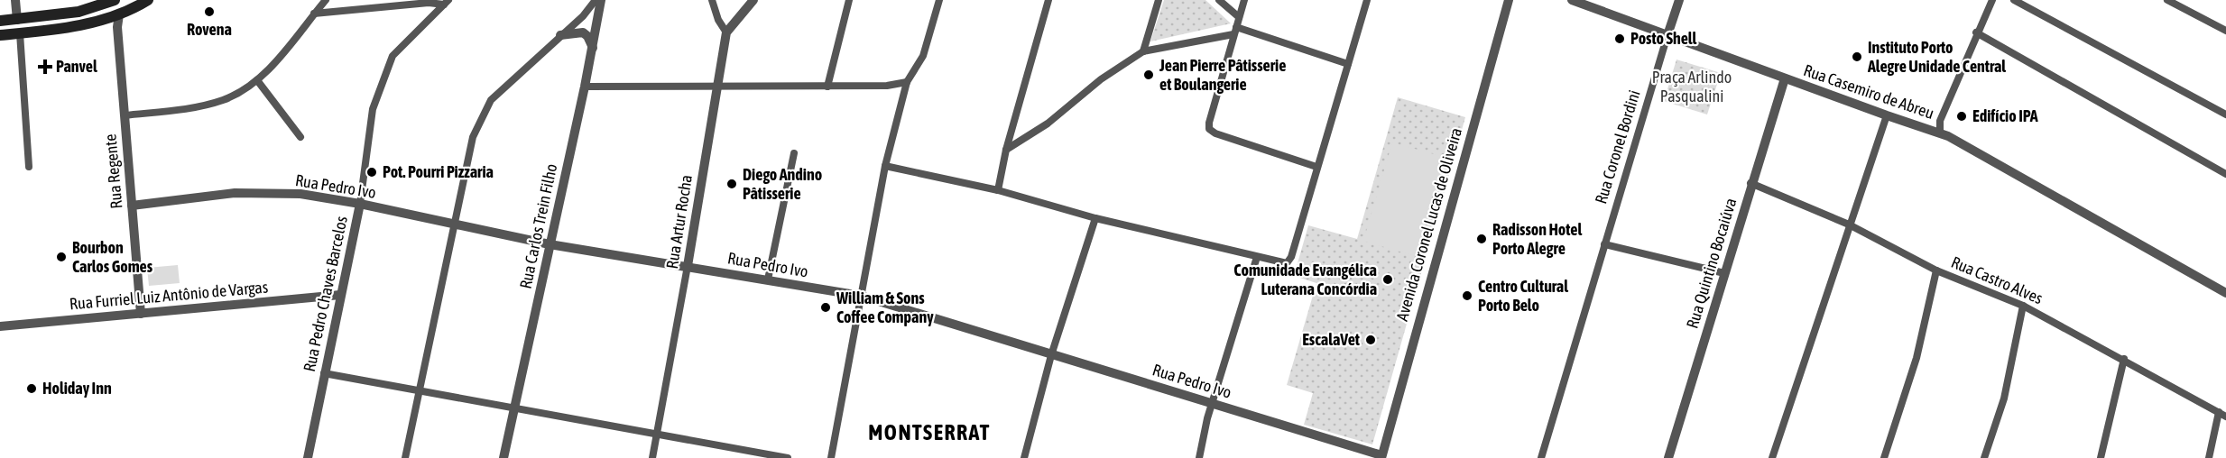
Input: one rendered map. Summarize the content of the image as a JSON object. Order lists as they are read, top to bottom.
{
  "streets": {
    "street": [
      "Rua Casemiro de Abreu",
      "Rua Coronel Bordini",
      "Rua Regente",
      "Rua Pedro Ivo",
      "Rua Artur Rocha",
      "Avenida Coronel Lucas de Oliveira",
      "Rua Carlos Trein Filho",
      "Rua Quintino Bocaiúva",
      "Rua Castro Alves",
      "Rua Pedro Chaves Barcelos",
      "Rua Furriel Luiz Antônio de Vargas"
    ]
  },
  "crossings": [
    ["Rua Casemiro de Abreu", "Rua Coronel Bordini"],
    ["Rua Casemiro de Abreu", "Rua Quintino Bocaiúva"],
    ["Rua Regente", "Rua Pedro Ivo"],
    ["Rua Regente", "Rua Furriel Luiz Antônio de Vargas"],
    ["Rua Pedro Ivo", "Rua Artur Rocha"],
    ["Rua Pedro Ivo", "Avenida Coronel Lucas de Oliveira"],
    ["Rua Pedro Ivo", "Rua Carlos Trein Filho"],
    ["Rua Pedro Ivo", "Rua Pedro Chaves Barcelos"],
    ["Rua Quintino Bocaiúva", "Rua Castro Alves"],
    ["Rua Pedro Chaves Barcelos", "Rua Furriel Luiz Antônio de Vargas"]
  ],
  "districts": ["MONTSERRAT"],
  "parks": ["Praça Arlindo Pasqualini"],
  "places": {
    "other": [
      "Rovena",
      "Posto Shell",
      "Instituto Porto Alegre Unidade Central",
      "Jean Pierre Pâtisserie et Boulangerie",
      "Edifício IPA",
      "Pot. Pourri Pizzaria",
      "Diego Andino Pâtisserie",
      "Radisson Hotel Porto Alegre",
      "Bourbon Carlos Gomes",
      "Comunidade Evangélica Luterana Concórdia",
      "Centro Cultural Porto Belo",
      "William & Sons Coffee Company",
      "EscalaVet",
      "Holiday Inn"
    ],
    "health": ["Panvel"]
  }
}
